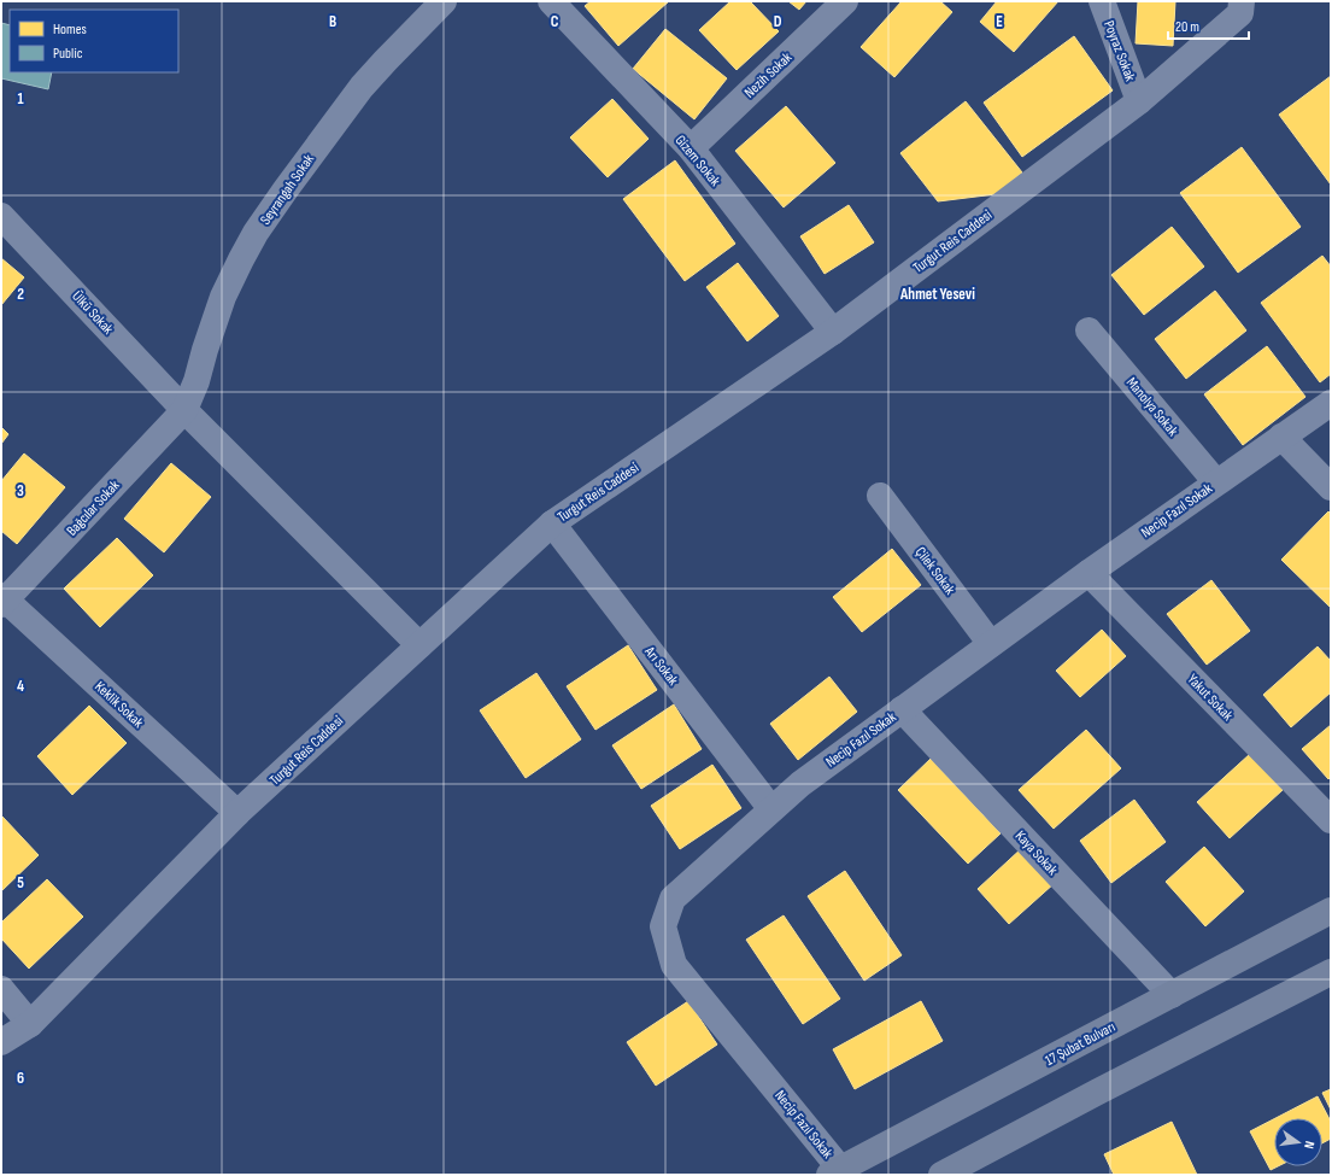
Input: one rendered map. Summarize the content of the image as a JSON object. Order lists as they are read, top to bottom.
{
  "streets": {
    "highway": ["17 Şubat Bulvarı"],
    "street": [
      "Poyraz Sokak",
      "Nezih Sokak",
      "Gizem Sokak",
      "Seyrangah Sokak",
      "Turgut Reis Caddesi",
      "Ülkü Sokak",
      "Manolya Sokak",
      "Bağcılar Sokak",
      "Necip Fazıl Sokak",
      "Çilek Sokak",
      "Arı Sokak",
      "Yakut Sokak",
      "Keklik Sokak",
      "Kaya Sokak"
    ]
  },
  "crossings": [
    ["Poyraz Sokak", "Turgut Reis Caddesi"],
    ["Nezih Sokak", "Gizem Sokak"],
    ["Gizem Sokak", "Turgut Reis Caddesi"],
    ["Seyrangah Sokak", "Ülkü Sokak"],
    ["Seyrangah Sokak", "Bağcılar Sokak"],
    ["Turgut Reis Caddesi", "Ülkü Sokak"],
    ["Turgut Reis Caddesi", "Arı Sokak"],
    ["Turgut Reis Caddesi", "Keklik Sokak"],
    ["Ülkü Sokak", "Bağcılar Sokak"],
    ["Manolya Sokak", "Necip Fazıl Sokak"],
    ["Bağcılar Sokak", "Keklik Sokak"],
    ["Necip Fazıl Sokak", "Çilek Sokak"],
    ["Necip Fazıl Sokak", "Arı Sokak"],
    ["Necip Fazıl Sokak", "Yakut Sokak"],
    ["Necip Fazıl Sokak", "Kaya Sokak"],
    ["Necip Fazıl Sokak", "17 Şubat Bulvarı"],
    ["Kaya Sokak", "17 Şubat Bulvarı"]
  ],
  "districts": ["Ahmet Yesevi"],
  "legend": ["Homes", "Public"],
  "scale_bar": "20 m",
  "north": "right",
  "grid": {
    "columns": [
      "B",
      "C",
      "D",
      "E"
    ],
    "rows": [
      "1",
      "2",
      "3",
      "4",
      "5",
      "6"
    ]
  }
}
